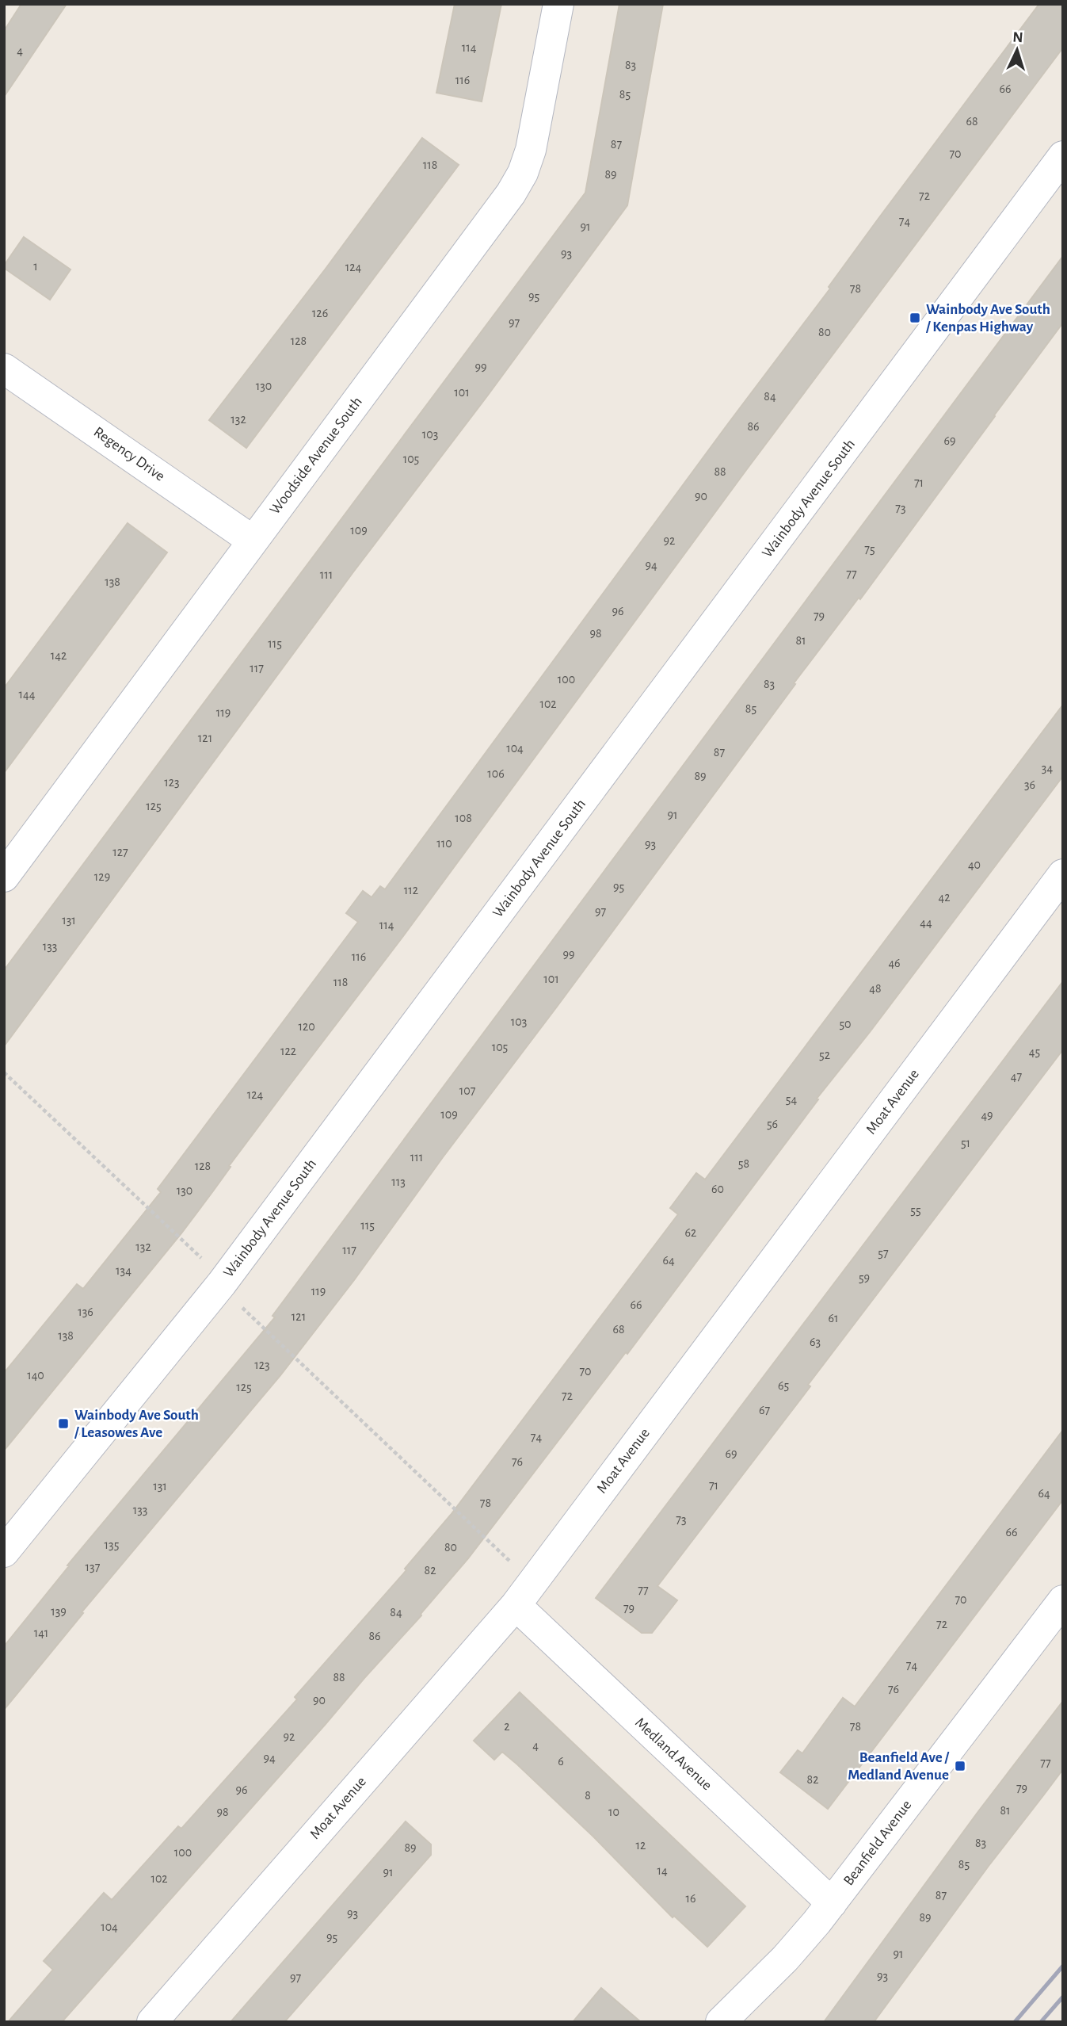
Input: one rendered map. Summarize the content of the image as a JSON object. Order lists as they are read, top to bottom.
{
  "streets": {
    "street": [
      "Regency Drive",
      "Woodside Avenue South",
      "Wainbody Avenue South",
      "Moat Avenue",
      "Medland Avenue",
      "Beanfield Avenue"
    ]
  },
  "crossings": [
    ["Regency Drive", "Woodside Avenue South"],
    ["Moat Avenue", "Medland Avenue"],
    ["Medland Avenue", "Beanfield Avenue"]
  ],
  "places": {
    "transit": ["Wainbody Ave South / Kenpas Highway", "Wainbody Ave South / Leasowes Ave", "Beanfield Ave / Medland Avenue"]
  },
  "house_numbers": [
    "114",
    "4",
    "83",
    "116",
    "66",
    "85",
    "68",
    "87",
    "70",
    "118",
    "89",
    "72",
    "74",
    "91",
    "93",
    "1",
    "124",
    "78",
    "95",
    "126",
    "97",
    "80",
    "128",
    "99",
    "130",
    "101",
    "84",
    "132",
    "86",
    "103",
    "69",
    "105",
    "88",
    "71",
    "90",
    "73",
    "109",
    "92",
    "75",
    "94",
    "77",
    "111",
    "138",
    "96",
    "79",
    "98",
    "81",
    "115",
    "142",
    "117",
    "100",
    "83",
    "144",
    "102",
    "85",
    "119",
    "121",
    "104",
    "87",
    "34",
    "106",
    "89",
    "123",
    "36",
    "125",
    "91",
    "108",
    "110",
    "93",
    "127",
    "40",
    "129",
    "95",
    "112",
    "42",
    "97",
    "131",
    "44",
    "114",
    "133",
    "99",
    "116",
    "46",
    "101",
    "118",
    "48",
    "103",
    "50",
    "120",
    "105",
    "122",
    "45",
    "52",
    "47",
    "107",
    "124",
    "54",
    "109",
    "49",
    "56",
    "51",
    "111",
    "58",
    "128",
    "113",
    "60",
    "130",
    "55",
    "115",
    "62",
    "132",
    "117",
    "57",
    "64",
    "134",
    "59",
    "119",
    "66",
    "136",
    "121",
    "61",
    "68",
    "138",
    "63",
    "123",
    "70",
    "140",
    "65",
    "125",
    "72",
    "67",
    "74",
    "69",
    "76",
    "71",
    "131",
    "64",
    "78",
    "133",
    "73",
    "66",
    "135",
    "80",
    "137",
    "82",
    "77",
    "70",
    "79",
    "139",
    "84",
    "72",
    "141",
    "86",
    "74",
    "88",
    "76",
    "90",
    "2",
    "78",
    "92",
    "4",
    "94",
    "6",
    "77",
    "82",
    "79",
    "96",
    "8",
    "81",
    "98",
    "10",
    "83",
    "12",
    "89",
    "100",
    "85",
    "14",
    "91",
    "102",
    "87",
    "16",
    "93",
    "89",
    "104",
    "95",
    "91",
    "93",
    "97"
  ],
  "north": "top"
}
